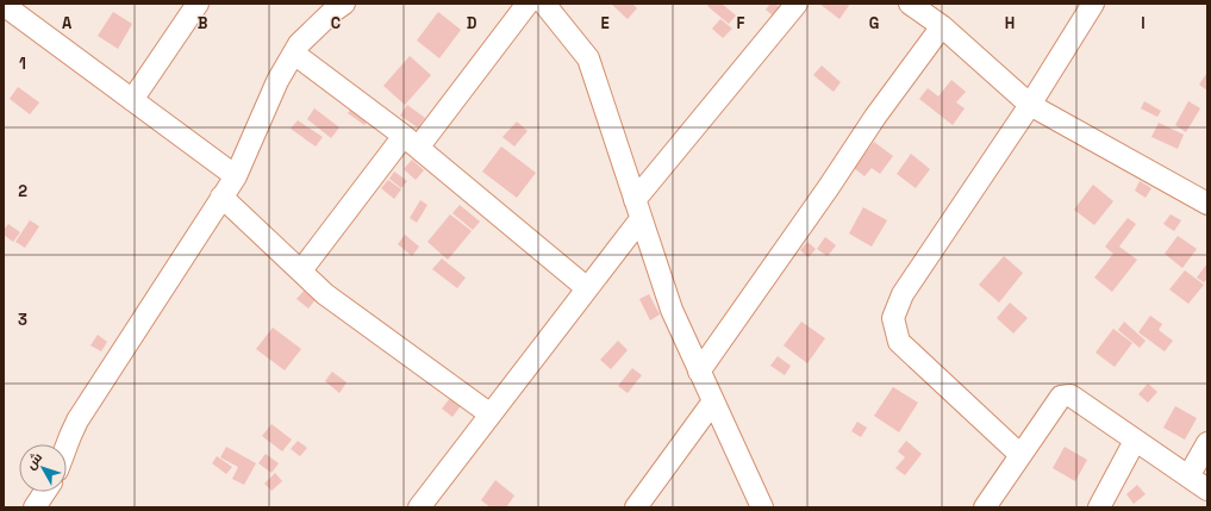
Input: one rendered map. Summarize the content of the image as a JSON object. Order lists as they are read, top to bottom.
{
  "north": "top left",
  "grid": {
    "columns": [
      "A",
      "B",
      "C",
      "D",
      "E",
      "F",
      "G",
      "H",
      "I"
    ],
    "rows": ["1", "2", "3"]
  }
}
